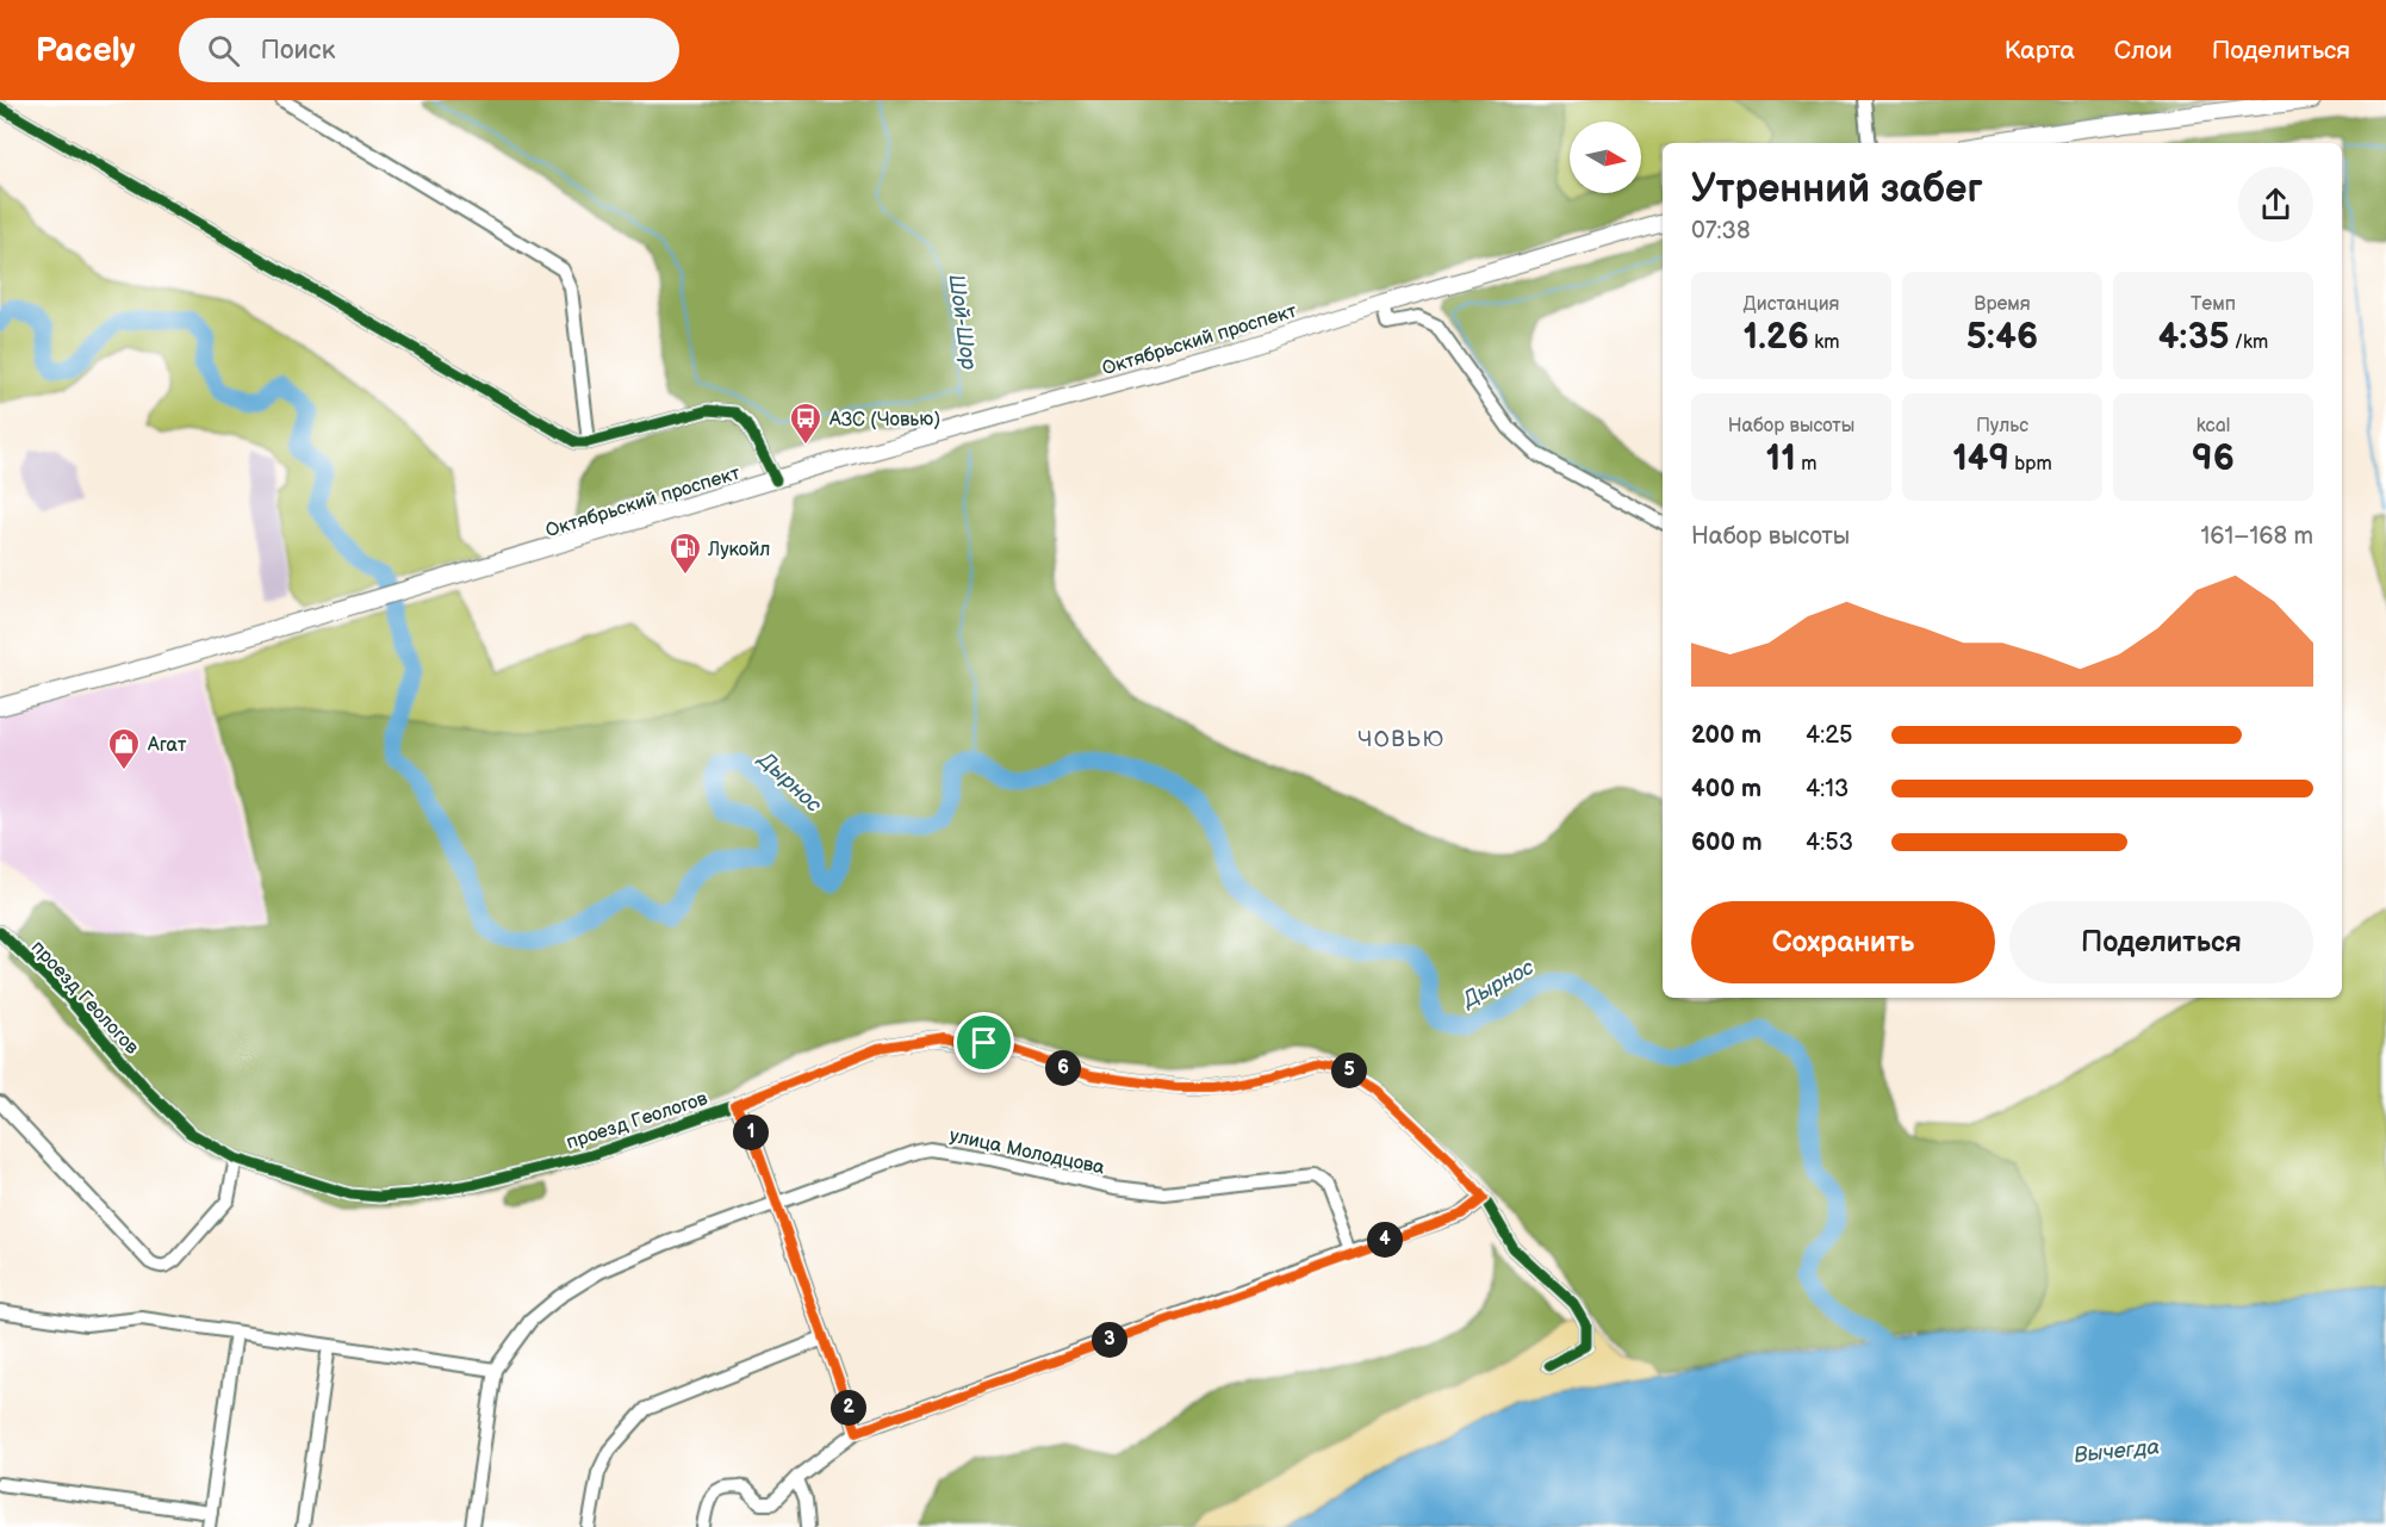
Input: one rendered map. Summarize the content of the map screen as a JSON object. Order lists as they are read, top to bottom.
{
  "streets": {
    "main road": ["Октябрьский проспект"],
    "street": ["проезд Геологов", "улица Молодцова"]
  },
  "districts": ["ЧОВЬЮ"],
  "water": ["Шой-Шор", "Дырнос", "Вычегда"],
  "places": {
    "bus stop": ["АЗС (Човью)"],
    "fuel station": ["Лукойл"],
    "shop": ["Агат"]
  },
  "north": "right",
  "page": {
    "header": "Pacely",
    "search": "Поиск",
    "nav": ["Карта", "Слои", "Поделиться"],
    "heading": ["Утренний забег", "07:38"],
    "stats": [
      ["Дистанция", "1.26 km"],
      ["Время", "5:46"],
      ["Темп", "4:35 /km"],
      ["Набор высоты", "11 m"],
      ["Пульс", "149 bpm"],
      ["kcal", "96"]
    ],
    "chart": ["Набор высоты", "161–168 m"],
    "list": [
      {
        "name": "200 m",
        "note": "4:25"
      },
      {
        "name": "400 m",
        "note": "4:13"
      },
      {
        "name": "600 m",
        "note": "4:53"
      }
    ],
    "buttons": ["Сохранить", "Поделиться"],
    "pins": [
      "6",
      "5",
      "1",
      "4",
      "3",
      "2"
    ]
  }
}
